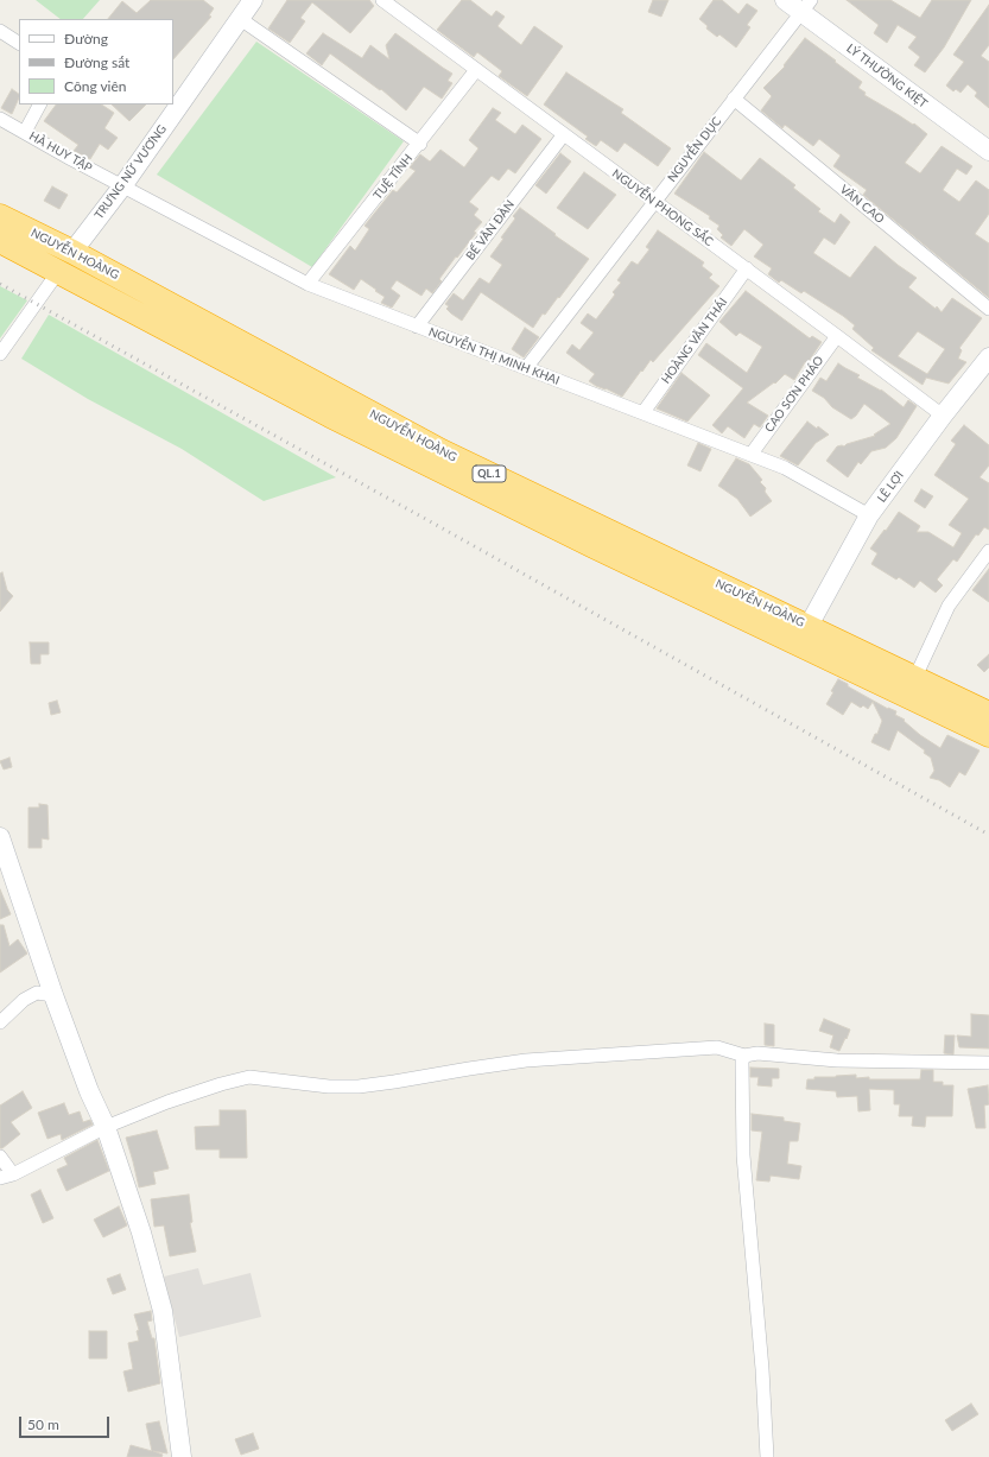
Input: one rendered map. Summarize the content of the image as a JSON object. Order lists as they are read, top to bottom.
{
  "streets": {
    "highway": ["NGUYỄN HOÀNG", "QL.1"],
    "street": [
      "LÝ THƯỜNG KIỆT",
      "NGUYỄN DỤC",
      "HÀ HUY TẬP",
      "TRƯNG NỮ VƯƠNG",
      "TUỆ TĨNH",
      "VĂN CAO",
      "NGUYỄN PHONG SẮC",
      "BẾ VĂN ĐÀN",
      "HOÀNG VĂN THÁI",
      "NGUYỄN THỊ MINH KHAI",
      "CAO SƠN PHÁO",
      "LÊ LỢI"
    ]
  },
  "crossings": [
    ["LÝ THƯỜNG KIỆT", "NGUYỄN DỤC"],
    ["NGUYỄN DỤC", "VĂN CAO"],
    ["NGUYỄN DỤC", "NGUYỄN PHONG SẮC"],
    ["NGUYỄN DỤC", "NGUYỄN THỊ MINH KHAI"],
    ["HÀ HUY TẬP", "TRƯNG NỮ VƯƠNG"],
    ["HÀ HUY TẬP", "NGUYỄN THỊ MINH KHAI"],
    ["TRƯNG NỮ VƯƠNG", "NGUYỄN HOÀNG"],
    ["TRƯNG NỮ VƯƠNG", "NGUYỄN THỊ MINH KHAI"],
    ["TUỆ TĨNH", "NGUYỄN PHONG SẮC"],
    ["TUỆ TĨNH", "NGUYỄN THỊ MINH KHAI"],
    ["NGUYỄN PHONG SẮC", "BẾ VĂN ĐÀN"],
    ["NGUYỄN PHONG SẮC", "HOÀNG VĂN THÁI"],
    ["NGUYỄN PHONG SẮC", "CAO SƠN PHÁO"],
    ["NGUYỄN PHONG SẮC", "LÊ LỢI"],
    ["BẾ VĂN ĐÀN", "NGUYỄN THỊ MINH KHAI"],
    ["NGUYỄN HOÀNG", "LÊ LỢI"],
    ["HOÀNG VĂN THÁI", "NGUYỄN THỊ MINH KHAI"],
    ["NGUYỄN THỊ MINH KHAI", "CAO SƠN PHÁO"],
    ["NGUYỄN THỊ MINH KHAI", "LÊ LỢI"]
  ],
  "legend": ["Đường", "Đường sắt", "Công viên"],
  "scale_bar": "50 m"
}
